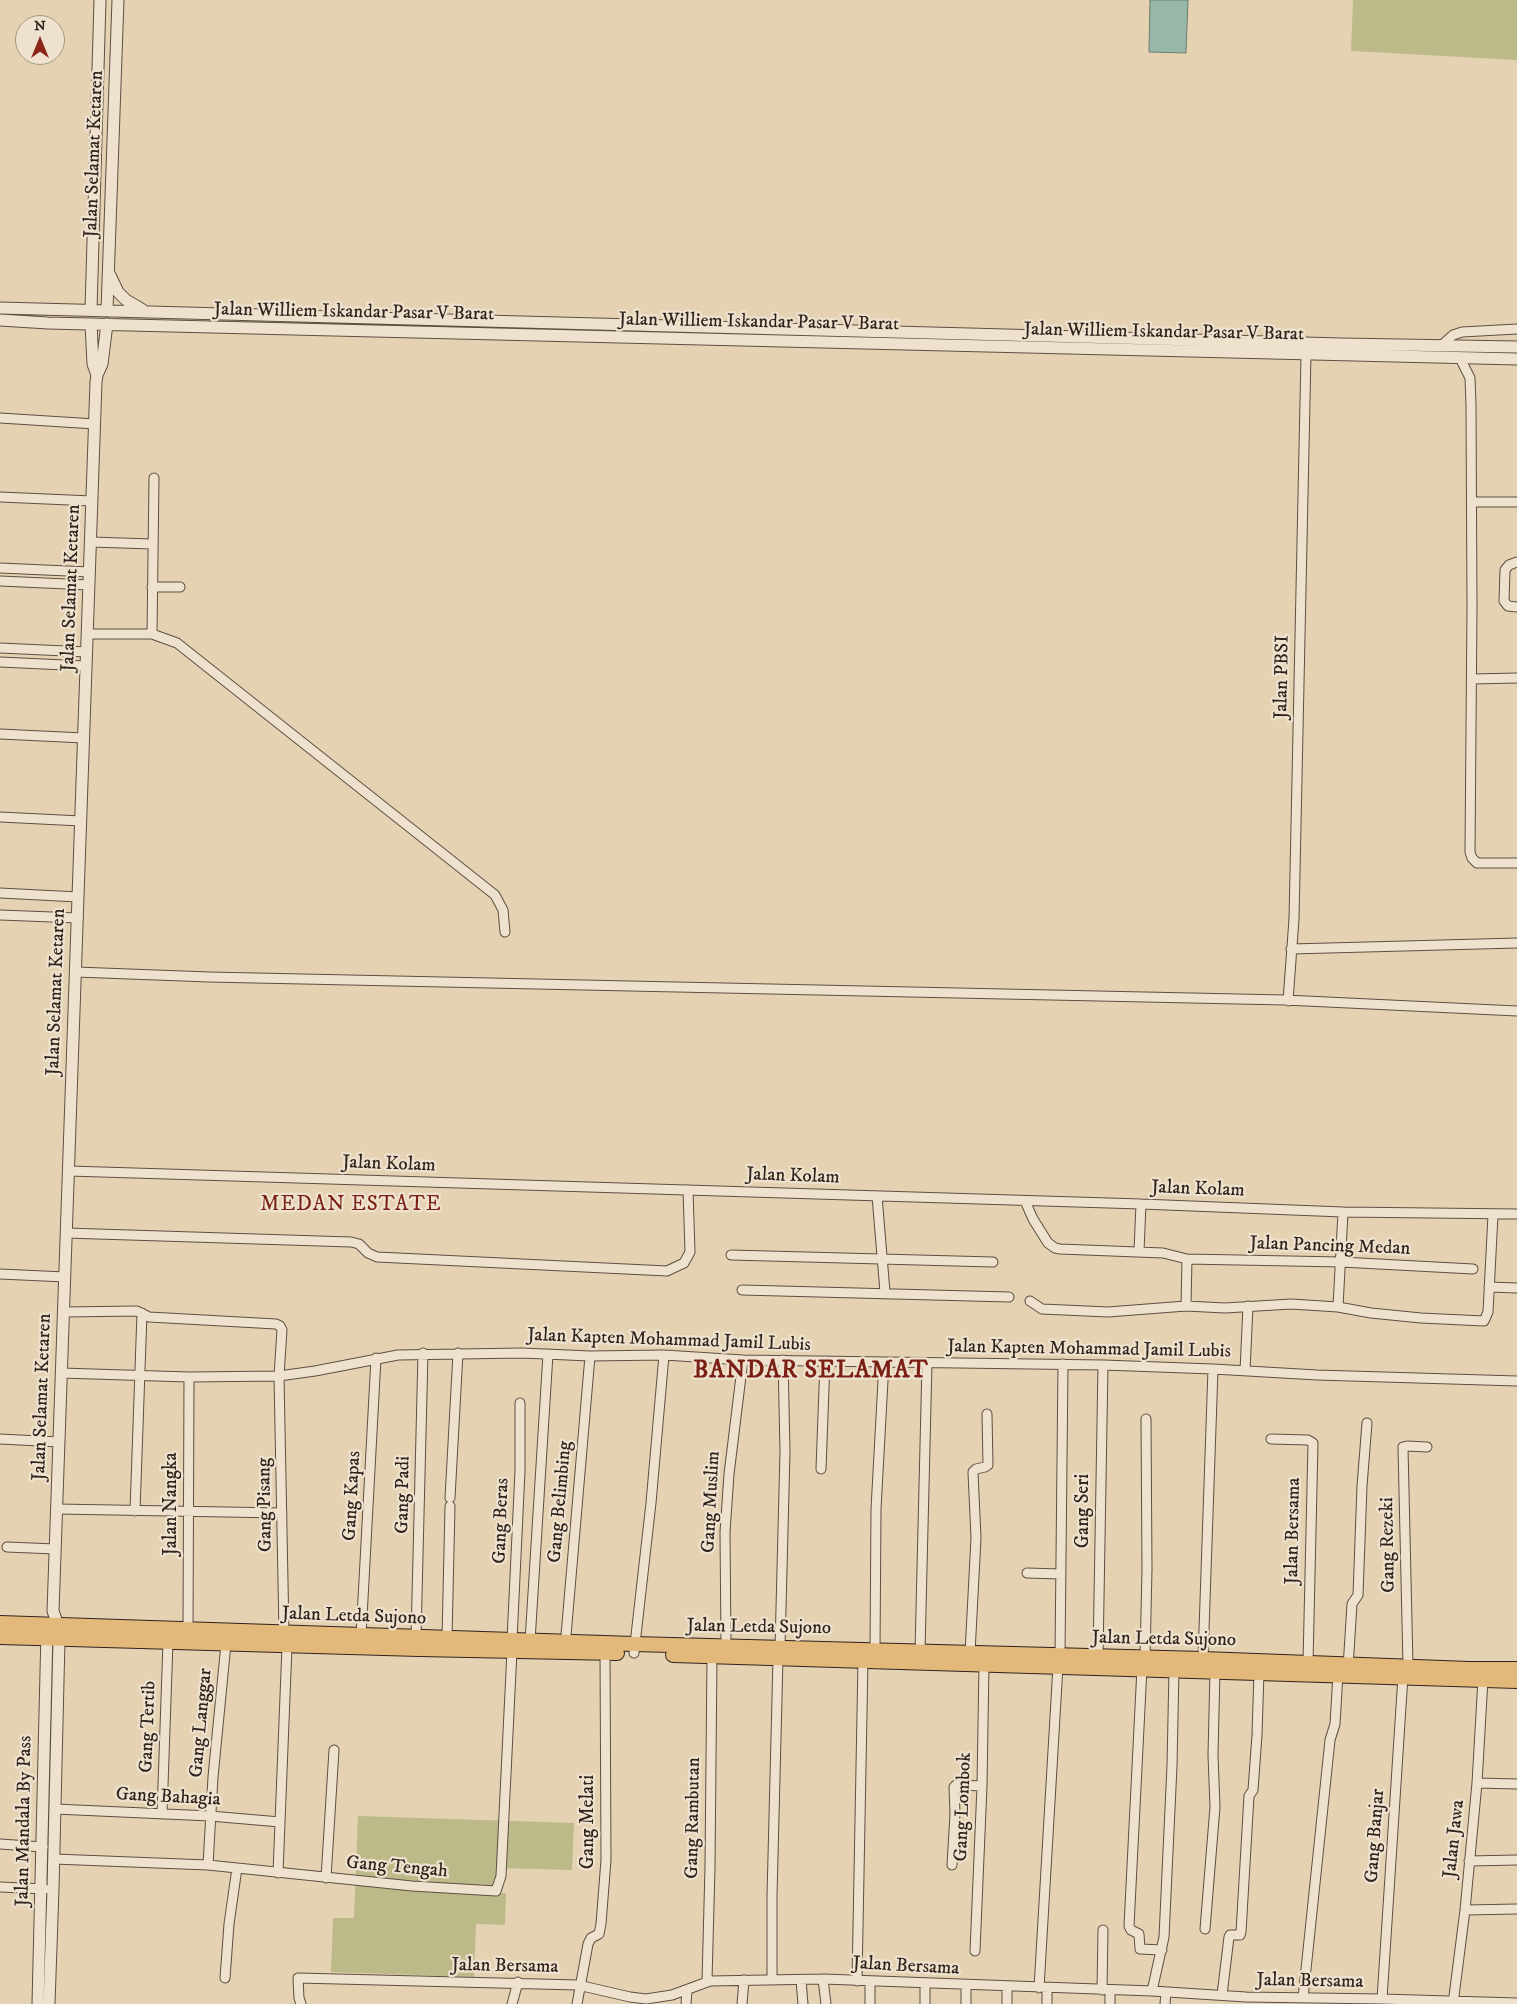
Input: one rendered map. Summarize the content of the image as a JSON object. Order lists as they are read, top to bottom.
{
  "streets": {
    "highway": ["Jalan Letda Sujono"],
    "street": [
      "Jalan Selamat Ketaren",
      "Jalan Williem Iskandar Pasar V Barat",
      "Jalan PBSI",
      "Jalan Kolam",
      "Jalan Pancing Medan",
      "Jalan Kapten Mohammad Jamil Lubis",
      "Gang Padi",
      "Gang Kapas",
      "Gang Belimbing",
      "Gang Muslim",
      "Jalan Nangka",
      "Gang Pisang",
      "Gang Seri",
      "Gang Beras",
      "Jalan Bersama",
      "Gang Rezeki",
      "Gang Langgar",
      "Gang Tertib",
      "Gang Bahagia",
      "Gang Lombok",
      "Gang Rambutan",
      "Jalan Mandala By Pass",
      "Gang Melati",
      "Gang Banjar",
      "Jalan Jawa",
      "Gang Tengah"
    ]
  },
  "crossings": [
    ["Jalan Selamat Ketaren", "Jalan Williem Iskandar Pasar V Barat"],
    ["Jalan Selamat Ketaren", "Jalan Kolam"],
    ["Jalan Selamat Ketaren", "Jalan Kapten Mohammad Jamil Lubis"],
    ["Jalan Selamat Ketaren", "Jalan Letda Sujono"],
    ["Jalan Selamat Ketaren", "Jalan Mandala By Pass"],
    ["Jalan Williem Iskandar Pasar V Barat", "Jalan PBSI"],
    ["Jalan Kolam", "Jalan Pancing Medan"],
    ["Jalan Kapten Mohammad Jamil Lubis", "Gang Padi"],
    ["Jalan Kapten Mohammad Jamil Lubis", "Gang Kapas"],
    ["Jalan Kapten Mohammad Jamil Lubis", "Gang Belimbing"],
    ["Jalan Kapten Mohammad Jamil Lubis", "Gang Muslim"],
    ["Jalan Kapten Mohammad Jamil Lubis", "Jalan Nangka"],
    ["Jalan Kapten Mohammad Jamil Lubis", "Gang Pisang"],
    ["Jalan Kapten Mohammad Jamil Lubis", "Gang Seri"],
    ["Gang Padi", "Jalan Letda Sujono"],
    ["Gang Kapas", "Jalan Letda Sujono"],
    ["Gang Belimbing", "Jalan Letda Sujono"],
    ["Gang Muslim", "Jalan Letda Sujono"],
    ["Jalan Nangka", "Jalan Letda Sujono"],
    ["Gang Pisang", "Jalan Letda Sujono"],
    ["Gang Pisang", "Gang Bahagia"],
    ["Gang Pisang", "Gang Tengah"],
    ["Gang Seri", "Jalan Letda Sujono"],
    ["Gang Beras", "Jalan Letda Sujono"],
    ["Gang Beras", "Gang Tengah"],
    ["Jalan Bersama", "Jalan Letda Sujono"],
    ["Jalan Bersama", "Gang Rambutan"],
    ["Jalan Bersama", "Gang Melati"],
    ["Jalan Bersama", "Gang Banjar"],
    ["Jalan Bersama", "Jalan Jawa"],
    ["Gang Rezeki", "Jalan Letda Sujono"],
    ["Gang Rezeki", "Gang Banjar"],
    ["Jalan Letda Sujono", "Gang Langgar"],
    ["Jalan Letda Sujono", "Gang Tertib"],
    ["Jalan Letda Sujono", "Gang Lombok"],
    ["Jalan Letda Sujono", "Gang Rambutan"],
    ["Jalan Letda Sujono", "Jalan Mandala By Pass"],
    ["Jalan Letda Sujono", "Gang Melati"],
    ["Jalan Letda Sujono", "Gang Banjar"],
    ["Jalan Letda Sujono", "Jalan Jawa"],
    ["Jalan Letda Sujono", "Gang Tengah"],
    ["Gang Langgar", "Gang Bahagia"],
    ["Gang Langgar", "Gang Tengah"],
    ["Gang Tertib", "Gang Bahagia"],
    ["Gang Bahagia", "Jalan Mandala By Pass"],
    ["Jalan Mandala By Pass", "Gang Tengah"]
  ],
  "districts": ["MEDAN ESTATE", "BANDAR SELAMAT"],
  "north": "top"
}
